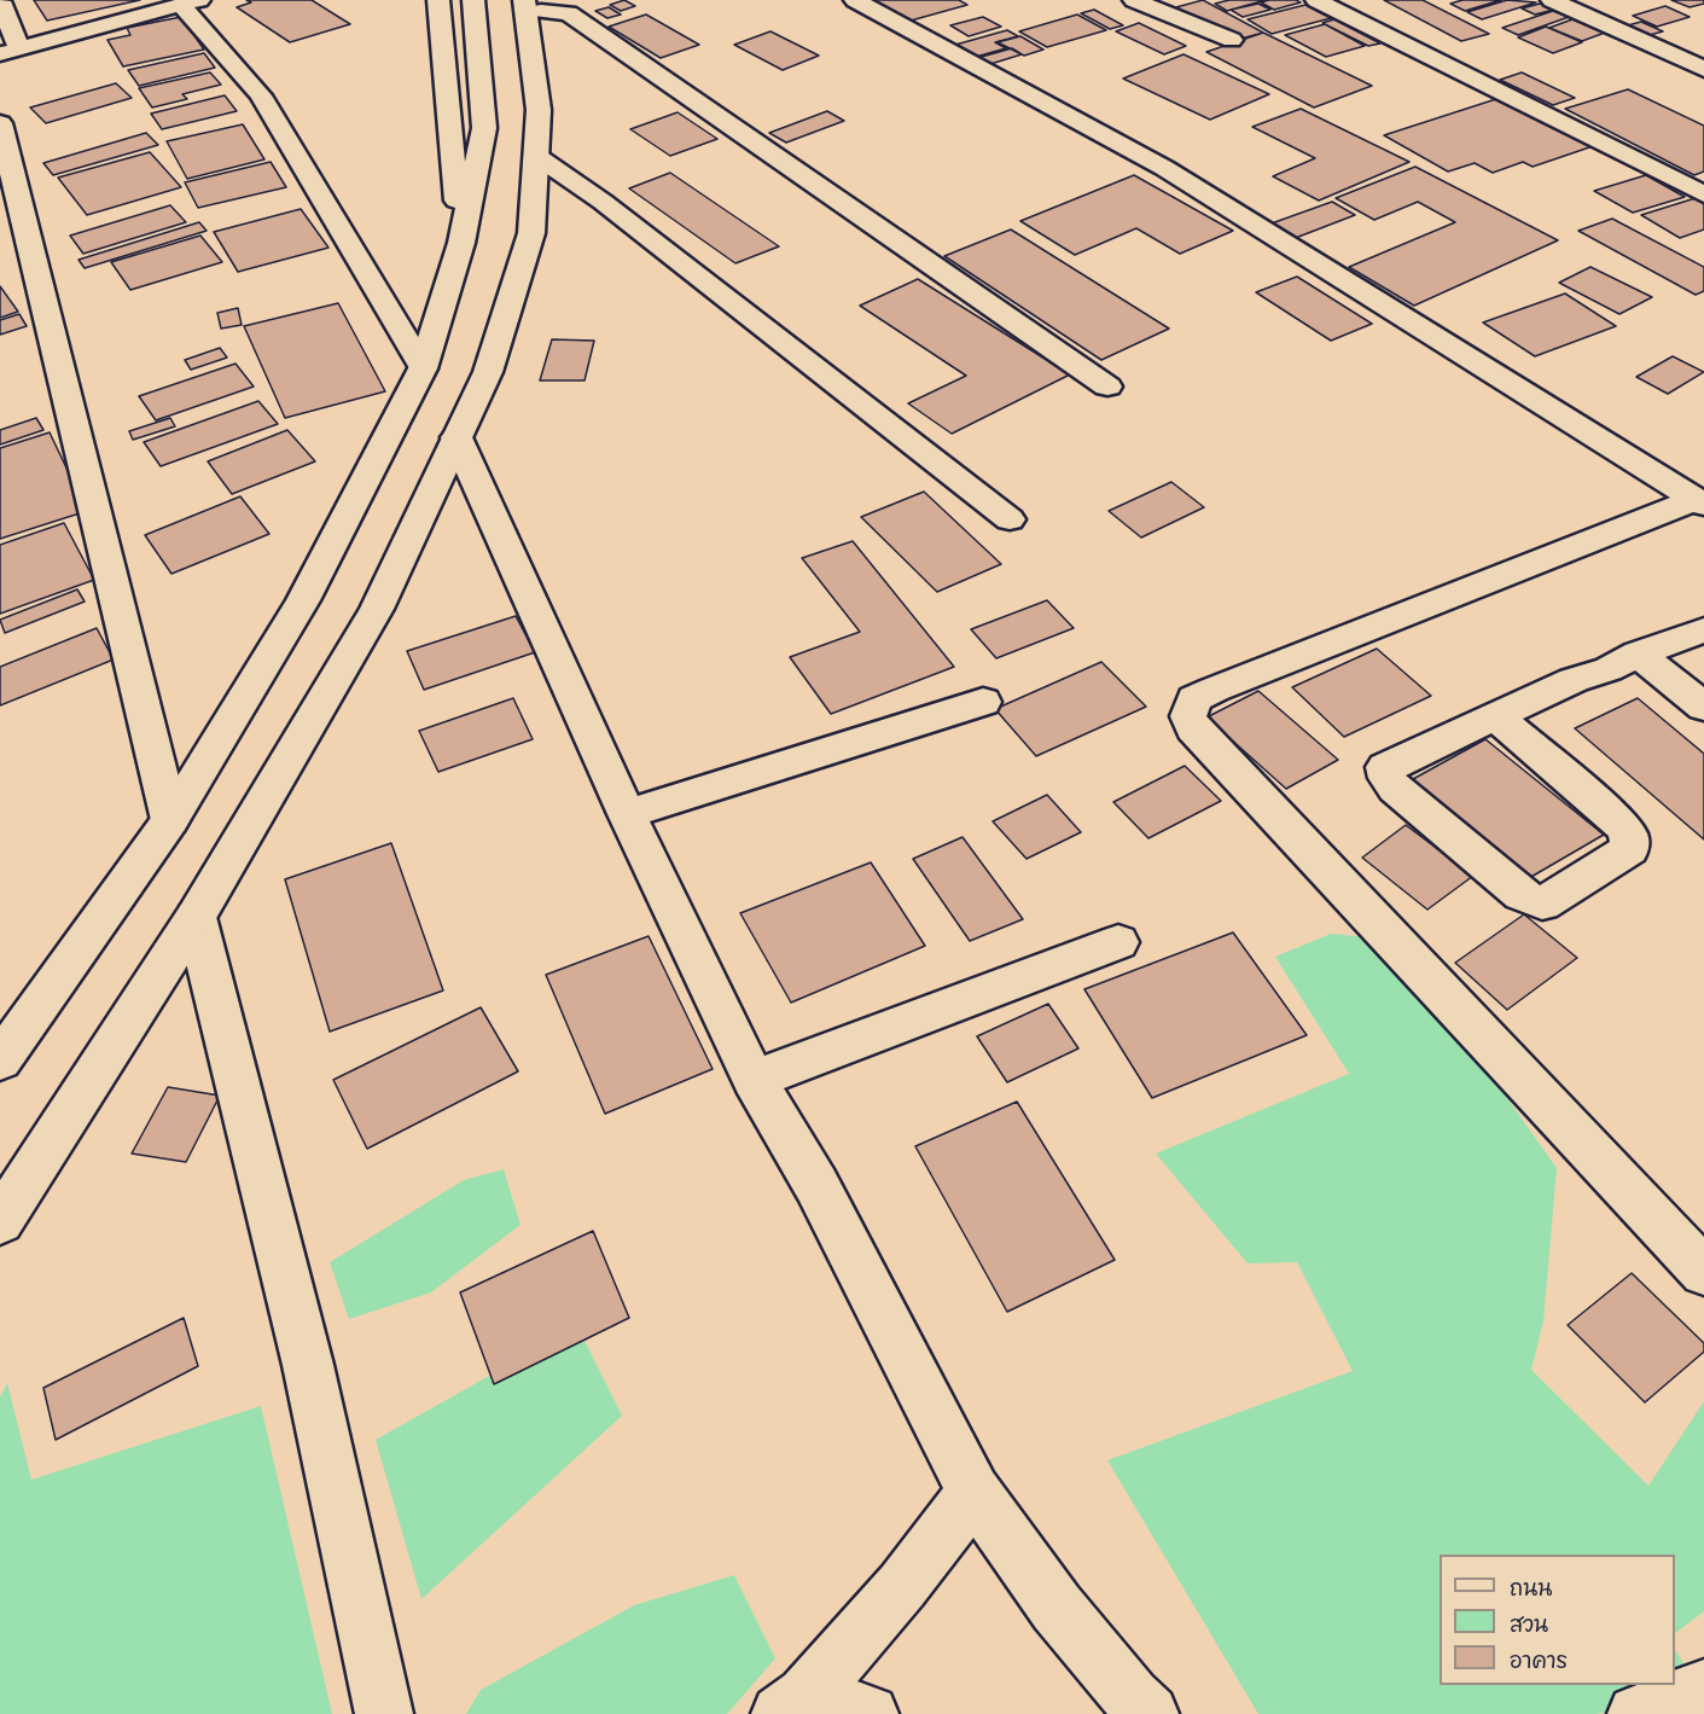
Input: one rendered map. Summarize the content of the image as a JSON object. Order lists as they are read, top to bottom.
{
  "legend": ["ถนน", "สวน", "อาคาร"]
}
